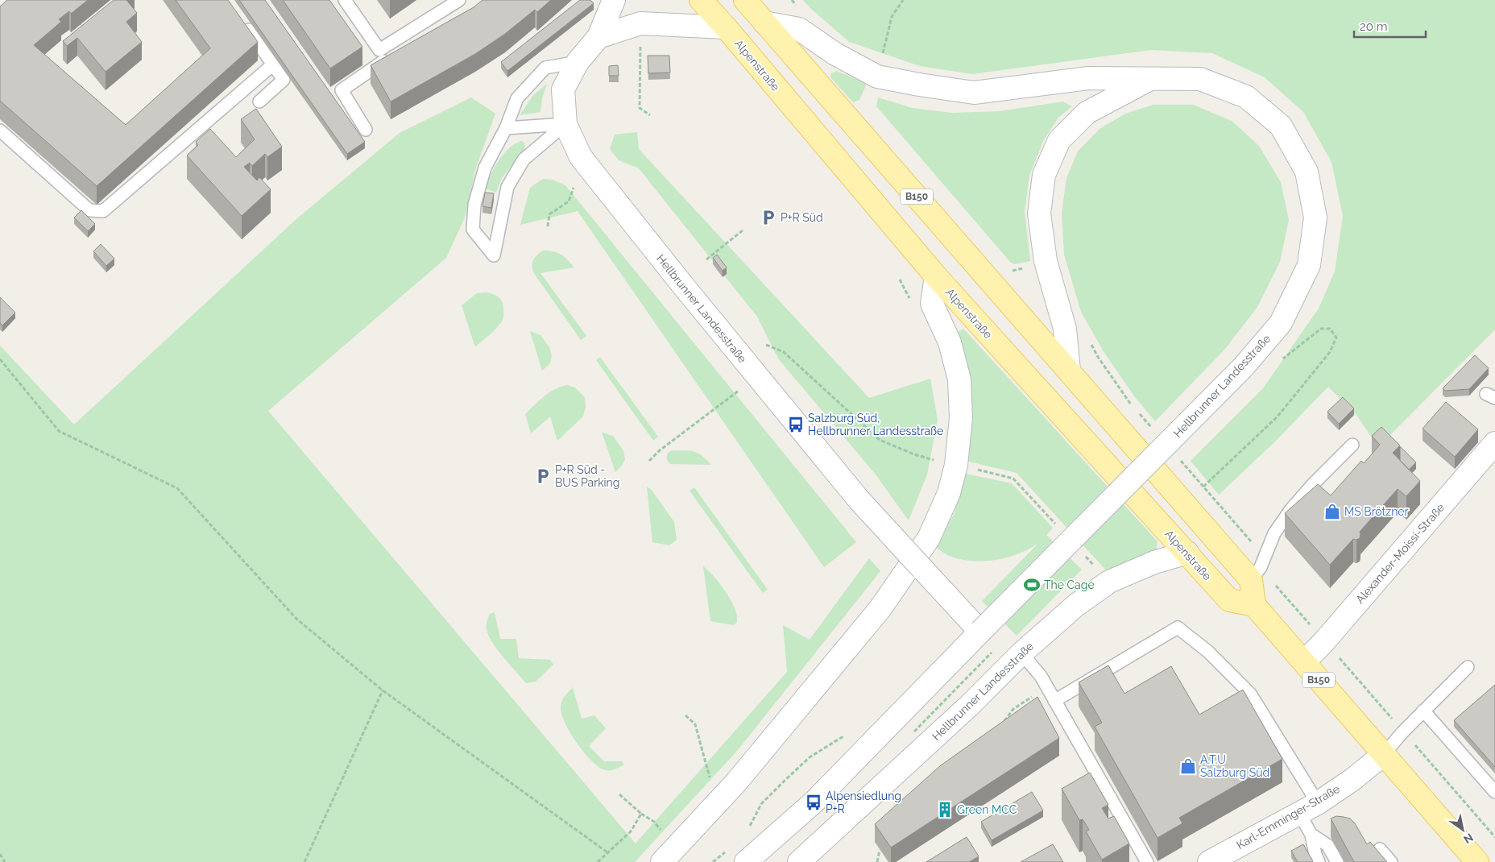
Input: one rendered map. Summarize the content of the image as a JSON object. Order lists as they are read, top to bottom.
{
  "streets": {
    "main road": [
      "Alpenstraße",
      "B150",
      "Hellbrunner Landesstraße",
      "Alexander-Moissi-Straße",
      "Karl-Emminger-Straße"
    ]
  },
  "crossings": [
    ["Alpenstraße", "B150"],
    ["Alpenstraße", "Hellbrunner Landesstraße"],
    ["B150", "Hellbrunner Landesstraße"],
    ["B150", "Alexander-Moissi-Straße"],
    ["B150", "Karl-Emminger-Straße"]
  ],
  "places": {
    "parking": ["P+R Süd", "P+R Süd - BUS Parking"],
    "bus stop": ["Salzburg Süd, Hellbrunner Landesstraße", "Alpensiedlung P+R"],
    "shop": ["MS Brötzner", "A.T.U Salzburg Süd"],
    "sports": ["The Cage"],
    "building": ["Green MCC"]
  },
  "scale_bar": "20 m",
  "north": "bottom right"
}
